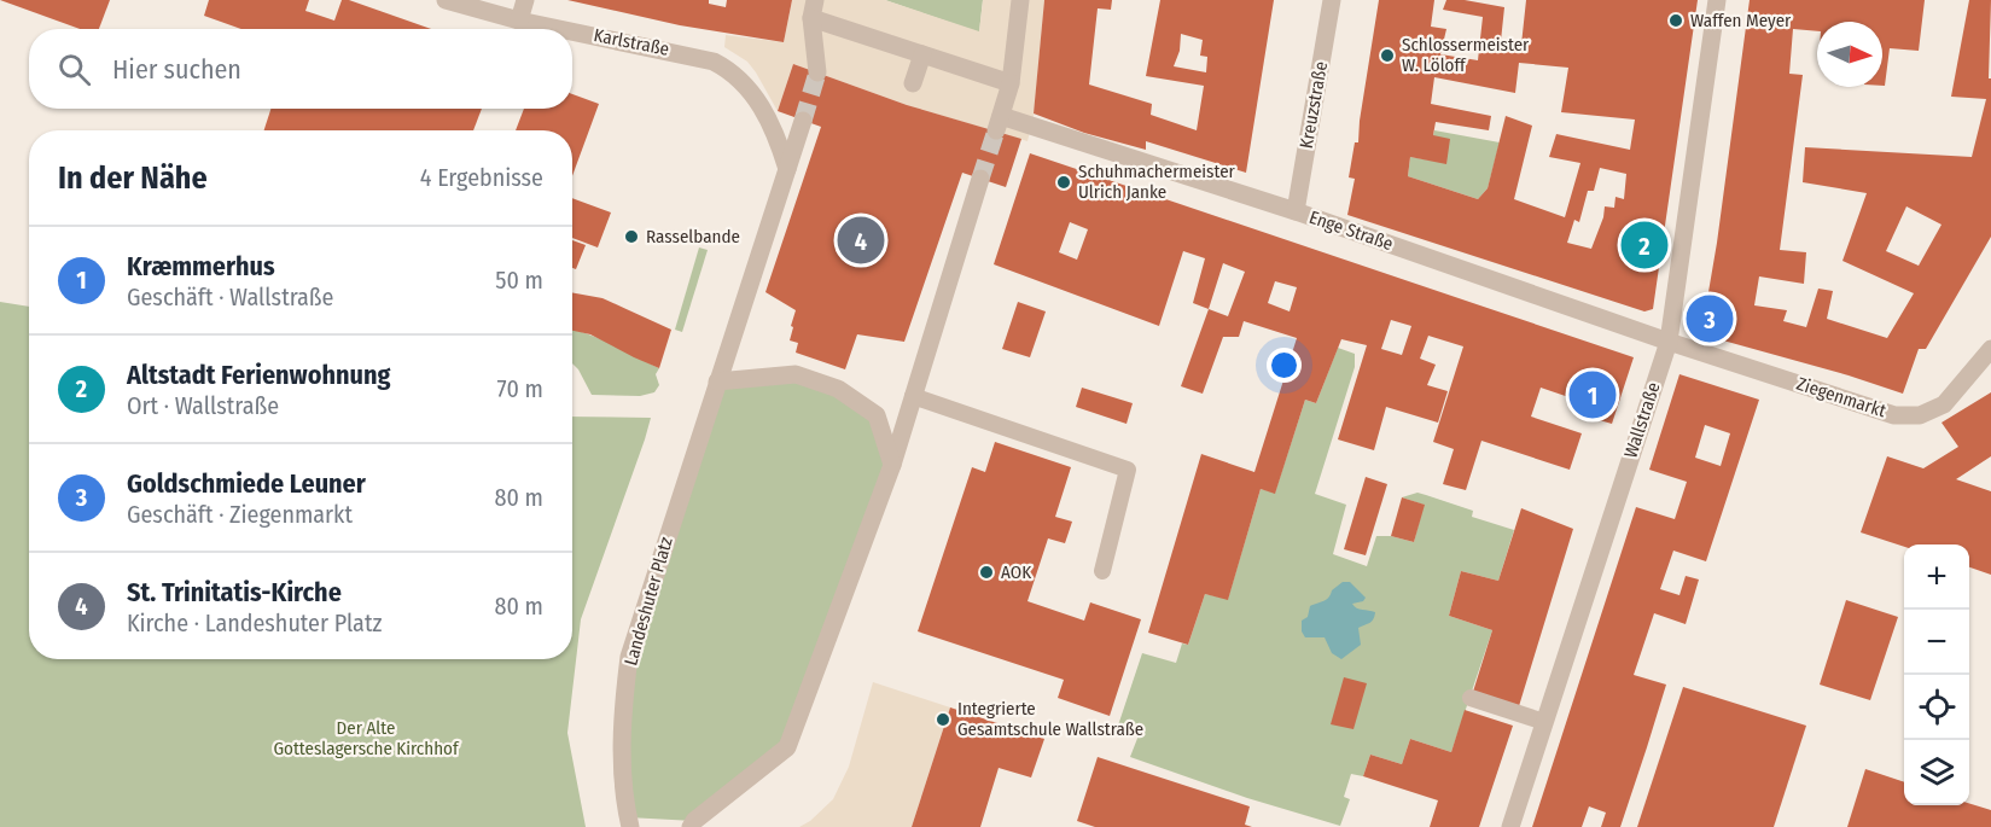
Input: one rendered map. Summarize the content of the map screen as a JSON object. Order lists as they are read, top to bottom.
{
  "streets": {
    "street": [
      "Karlstraße",
      "Kreuzstraße",
      "Enge Straße",
      "Ziegenmarkt",
      "Wallstraße",
      "Landeshuter Platz"
    ]
  },
  "crossings": [
    ["Karlstraße", "Landeshuter Platz"],
    ["Kreuzstraße", "Enge Straße"],
    ["Enge Straße", "Ziegenmarkt"],
    ["Enge Straße", "Wallstraße"],
    ["Ziegenmarkt", "Wallstraße"]
  ],
  "parks": ["Der Alte Gotteslagersche Kirchhof"],
  "places": [
    "Waffen Meyer",
    "Schlossermeister W. Löloff",
    "Schuhmachermeister Ulrich Janke",
    "Rasselbande",
    "AOK",
    "Integrierte Gesamtschule Wallstraße"
  ],
  "north": "right",
  "page": {
    "search": "Hier suchen",
    "heading": ["In der Nähe", "4 Ergebnisse"],
    "pins": [
      "4",
      "2",
      "3",
      "1"
    ],
    "list": [
      {
        "mark": "1",
        "name": "Kræmmerhus",
        "note": "Geschäft · Wallstraße",
        "value": "50 m"
      },
      {
        "mark": "2",
        "name": "Altstadt Ferienwohnung",
        "note": "Ort · Wallstraße",
        "value": "70 m"
      },
      {
        "mark": "3",
        "name": "Goldschmiede Leuner",
        "note": "Geschäft · Ziegenmarkt",
        "value": "80 m"
      },
      {
        "mark": "4",
        "name": "St. Trinitatis-Kirche",
        "note": "Kirche · Landeshuter Platz",
        "value": "80 m"
      }
    ],
    "map_buttons": ["+", "−"]
  }
}
